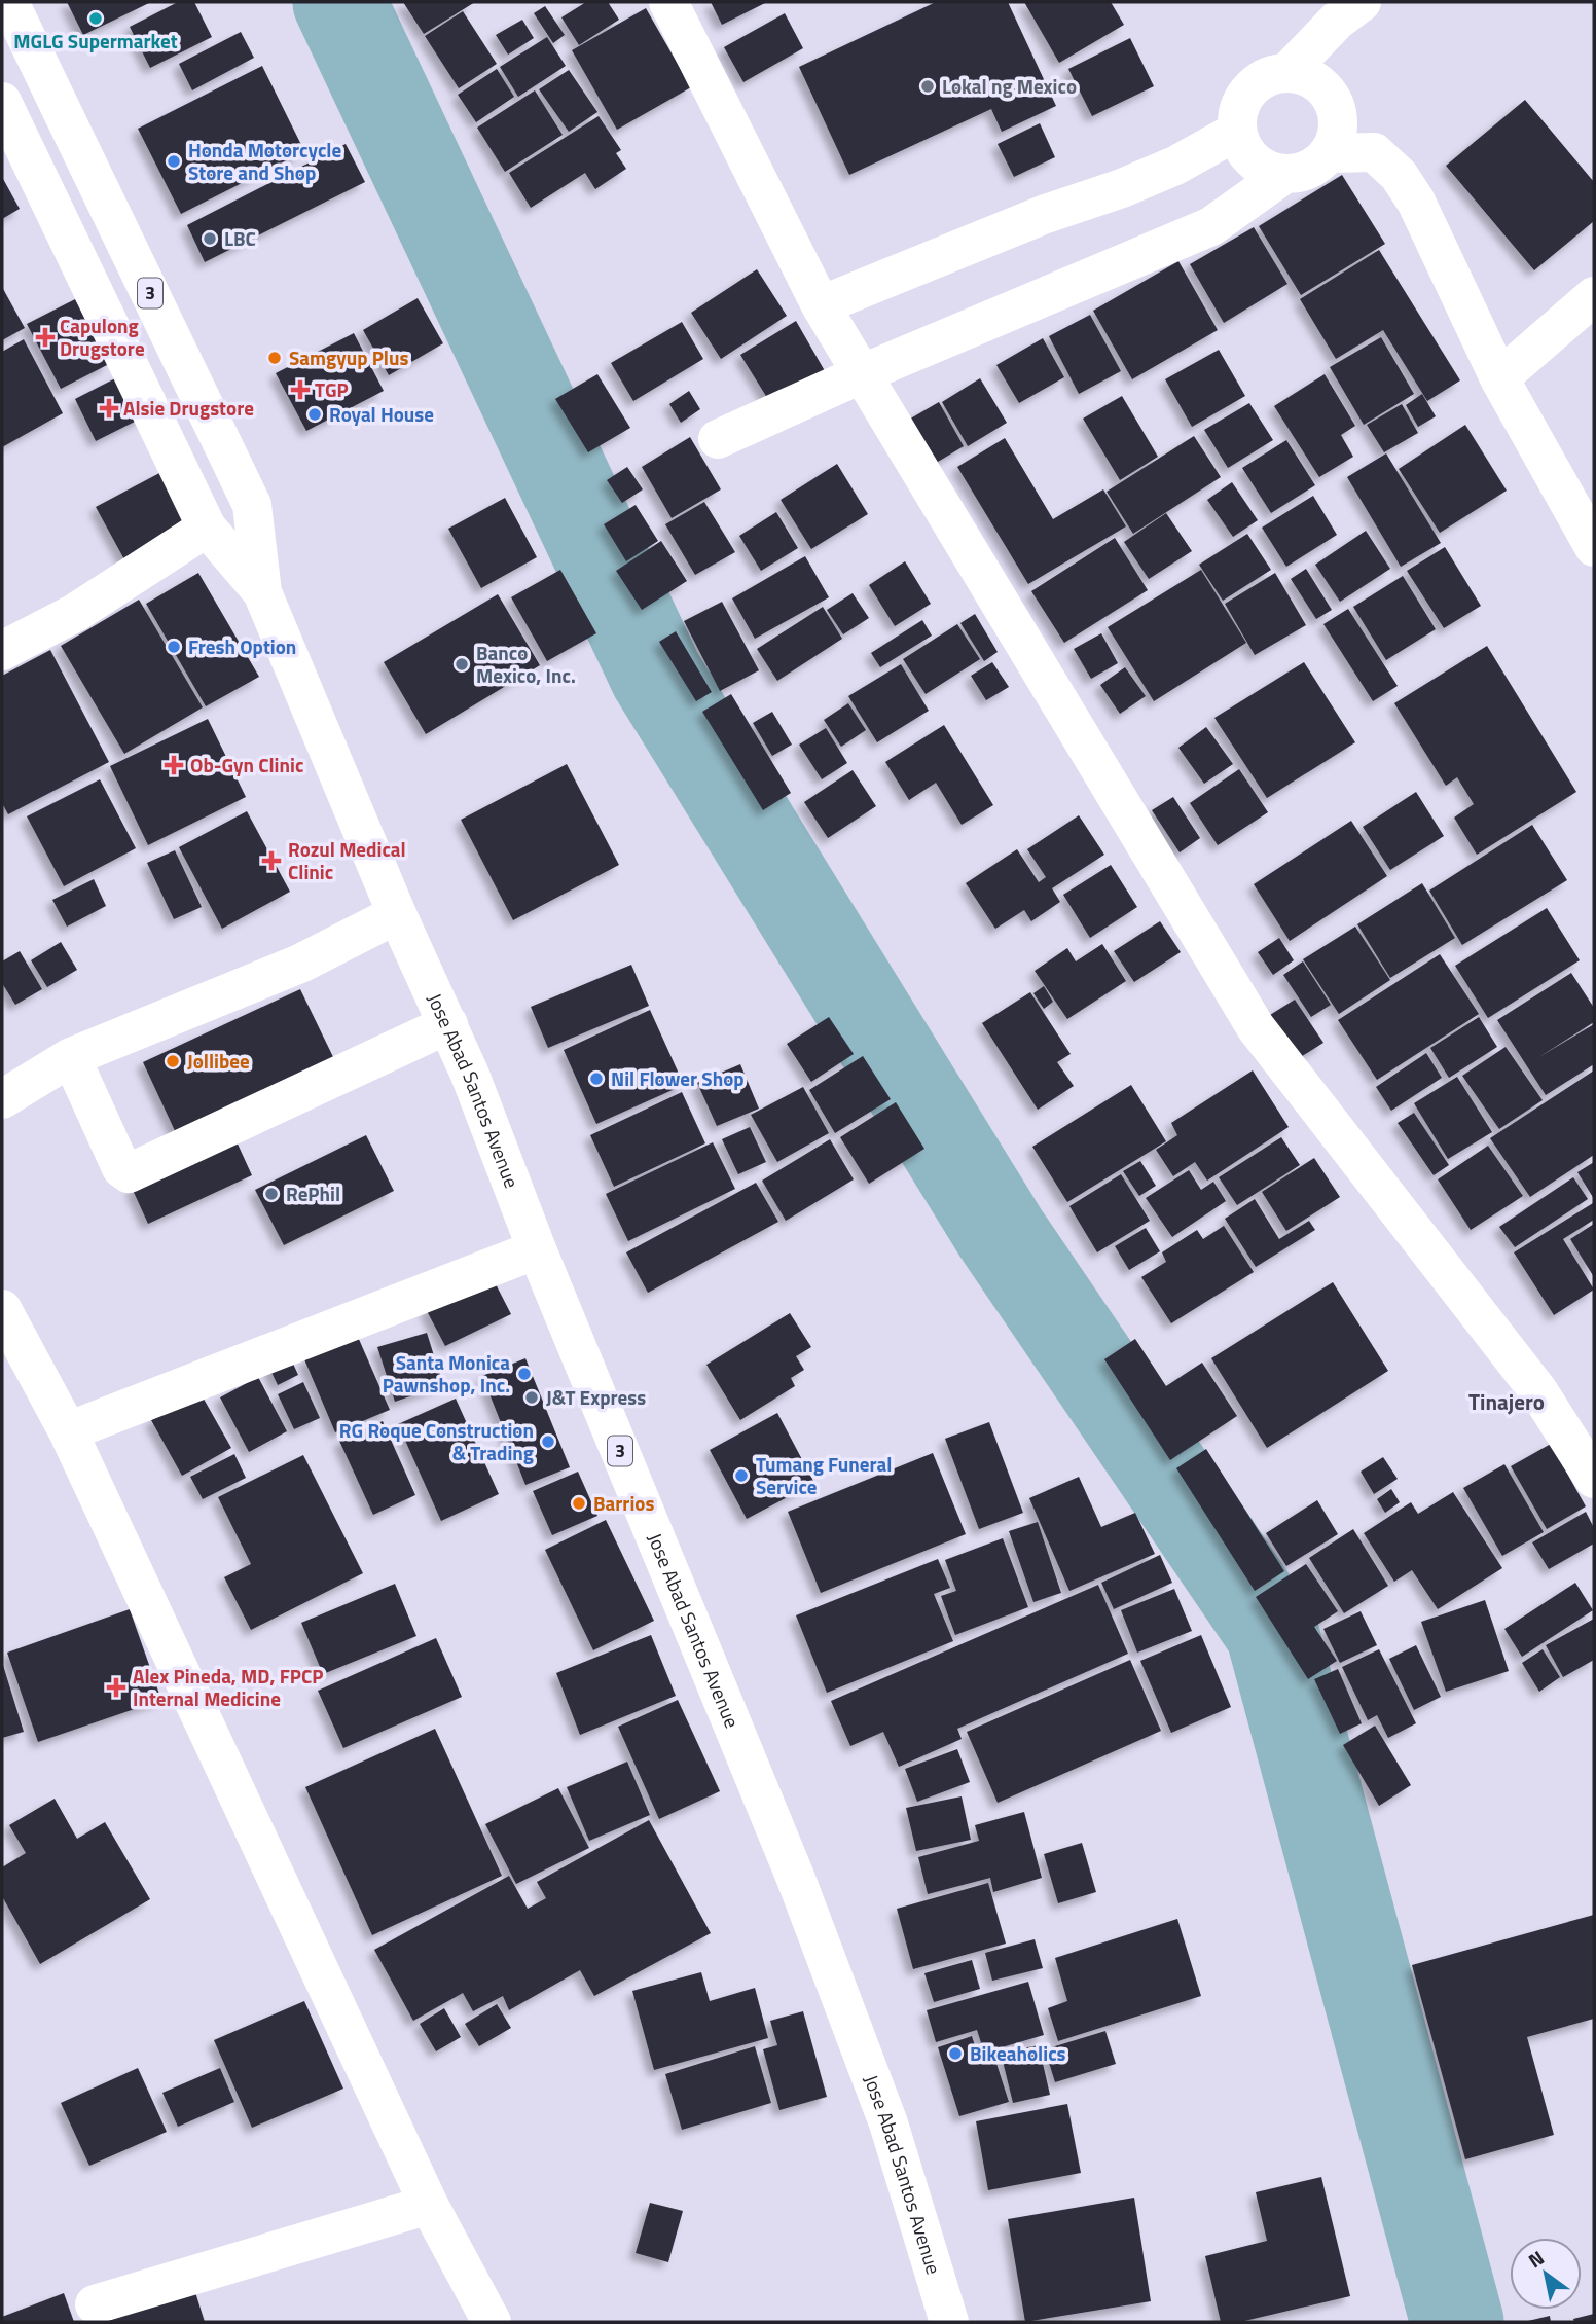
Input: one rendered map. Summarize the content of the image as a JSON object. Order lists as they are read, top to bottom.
{
  "streets": {
    "main road": ["3", "Jose Abad Santos Avenue"]
  },
  "districts": ["Tinajero"],
  "places": {
    "other": [
      "MGLG Supermarket",
      "Lokal ng Mexico",
      "Honda Motorcycle Store and Shop",
      "LBC",
      "Samgyup Plus",
      "Royal House",
      "Fresh Option",
      "Banco Mexico, Inc.",
      "Jollibee",
      "Nil Flower Shop",
      "RePhil",
      "Santa Monica Pawnshop, Inc.",
      "J&T Express",
      "RG Roque Construction & Trading",
      "Tumang Funeral Service",
      "Barrios",
      "Bikeaholics"
    ],
    "health": [
      "Capulong Drugstore",
      "TGP",
      "Alsie Drugstore",
      "Ob-Gyn Clinic",
      "Rozul Medical Clinic",
      "Alex Pineda, MD, FPCP Internal Medicine"
    ]
  },
  "north": "top left"
}
